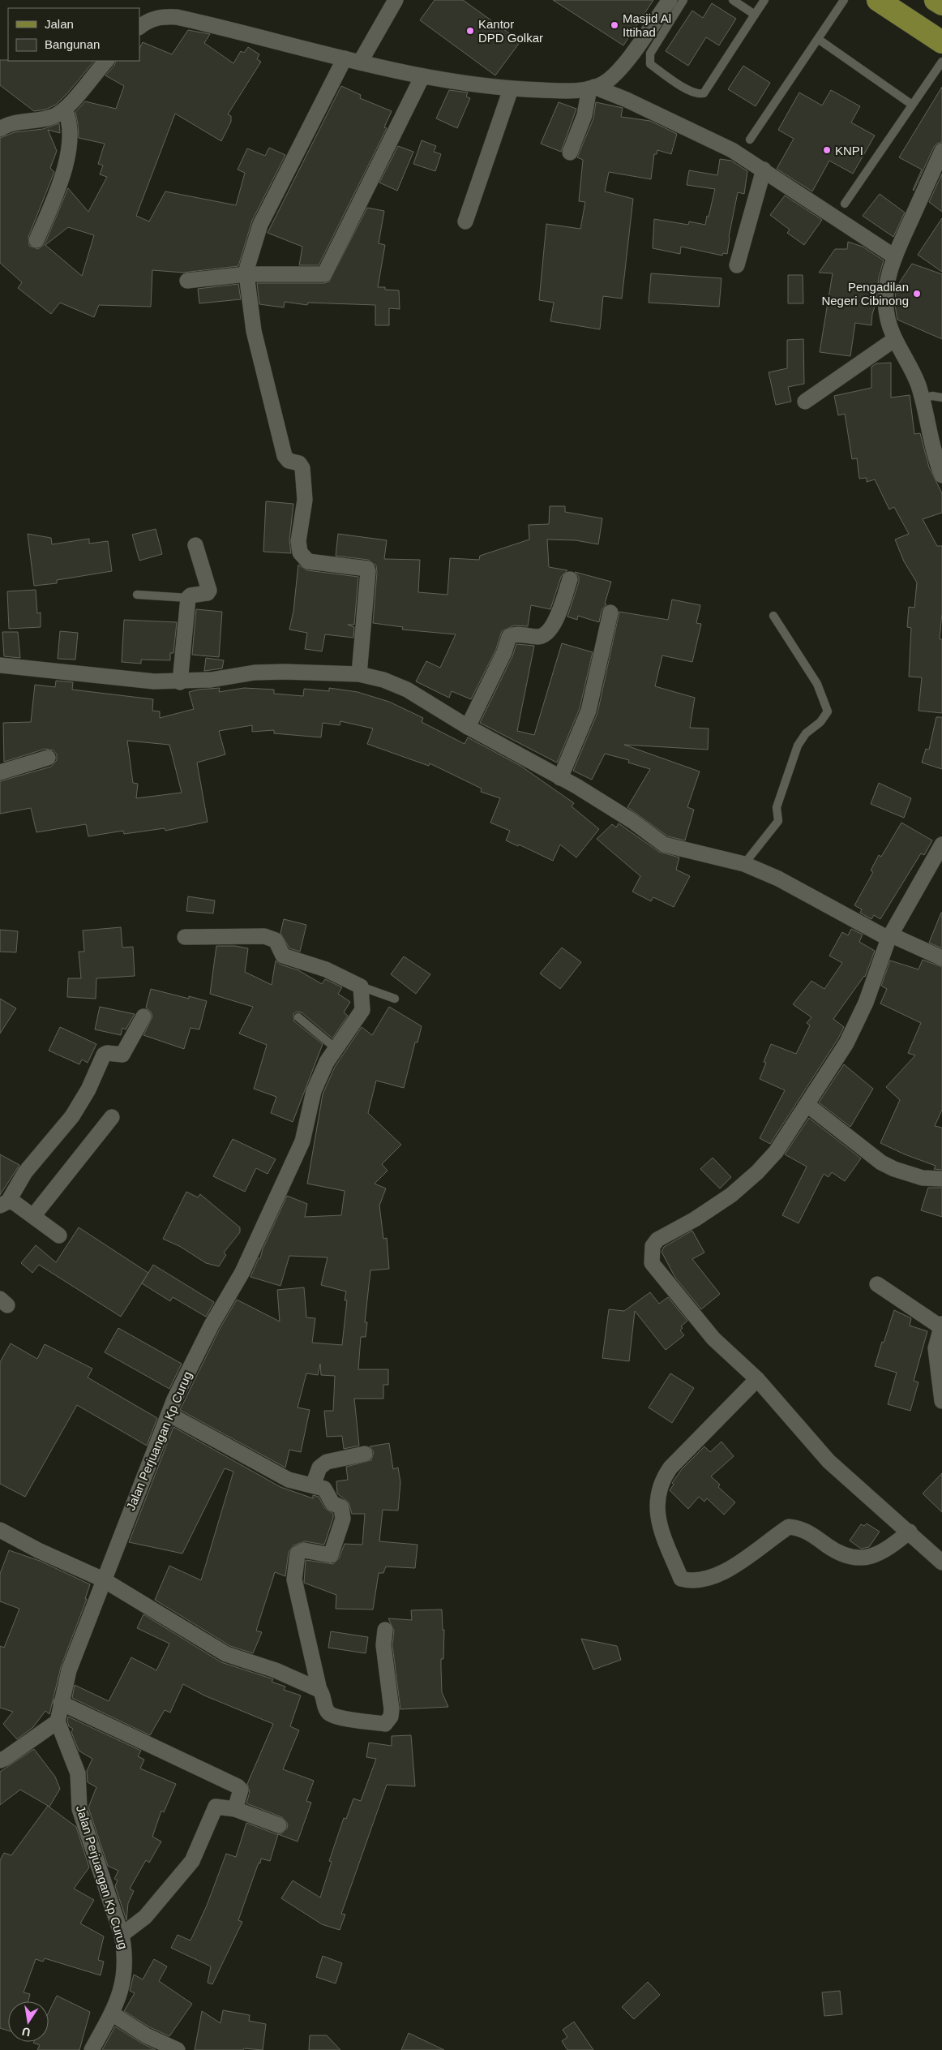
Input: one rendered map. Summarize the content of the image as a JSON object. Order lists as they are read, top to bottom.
{
  "streets": {
    "street": ["Jalan Perjuangan Kp Curug"]
  },
  "places": [
    "Masjid Al Ittihad",
    "Kantor DPD Golkar",
    "KNPI",
    "Pengadilan Negeri Cibinong"
  ],
  "legend": ["Jalan", "Bangunan"],
  "north": "bottom"
}
